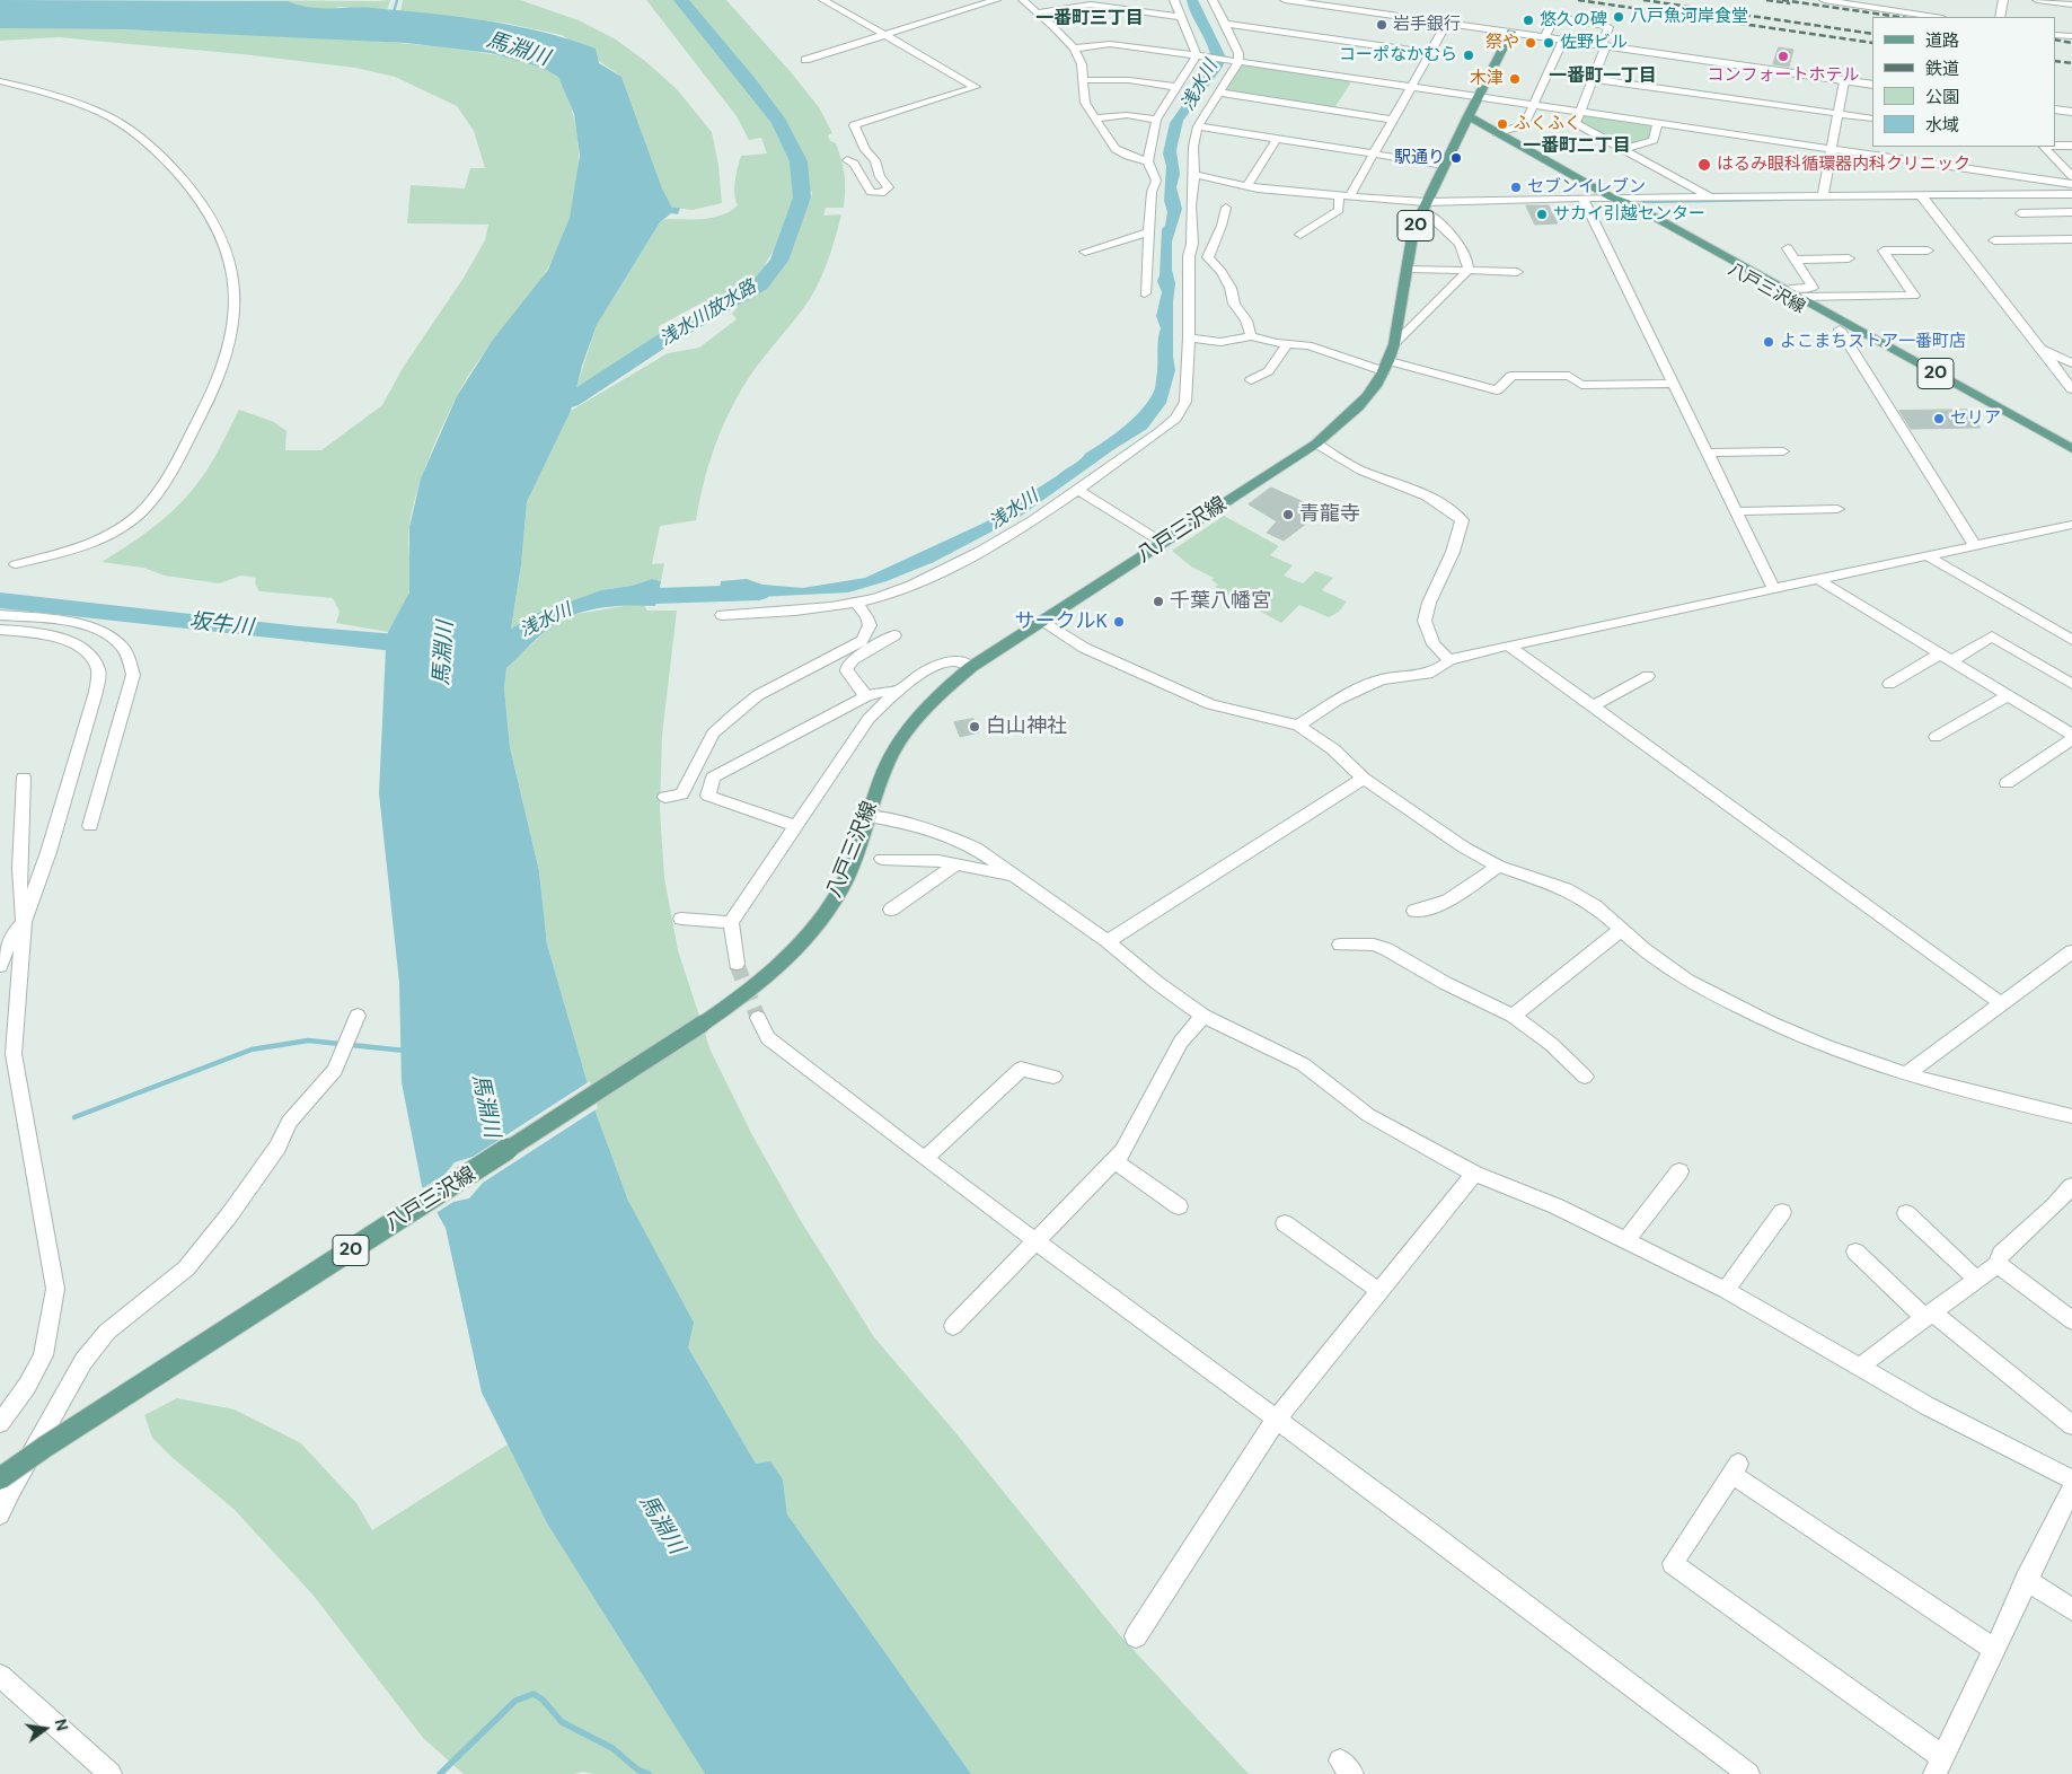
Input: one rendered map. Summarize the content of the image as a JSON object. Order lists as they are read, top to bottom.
{
  "streets": {
    "main road": ["20", "八戸三沢線"]
  },
  "districts": ["一番町三丁目", "一番町一丁目", "一番町二丁目"],
  "water": [
    "馬淵川",
    "浅水川",
    "浅水川放水路",
    "坂牛川"
  ],
  "places": [
    "八戸魚河岸食堂",
    "悠久の碑",
    "岩手銀行",
    "祭や",
    "佐野ビル",
    "コーポなかむら",
    "コンフォートホテル",
    "木津",
    "ふくふく",
    "駅通り",
    "はるみ眼科循環器内科クリニック",
    "セブンイレブン",
    "サカイ引越センター",
    "よこまちストア一番町店",
    "セリア",
    "青龍寺",
    "千葉八幡宮",
    "サークルK",
    "白山神社"
  ],
  "legend": [
    "道路",
    "鉄道",
    "公園",
    "水域"
  ],
  "north": "right"
}
